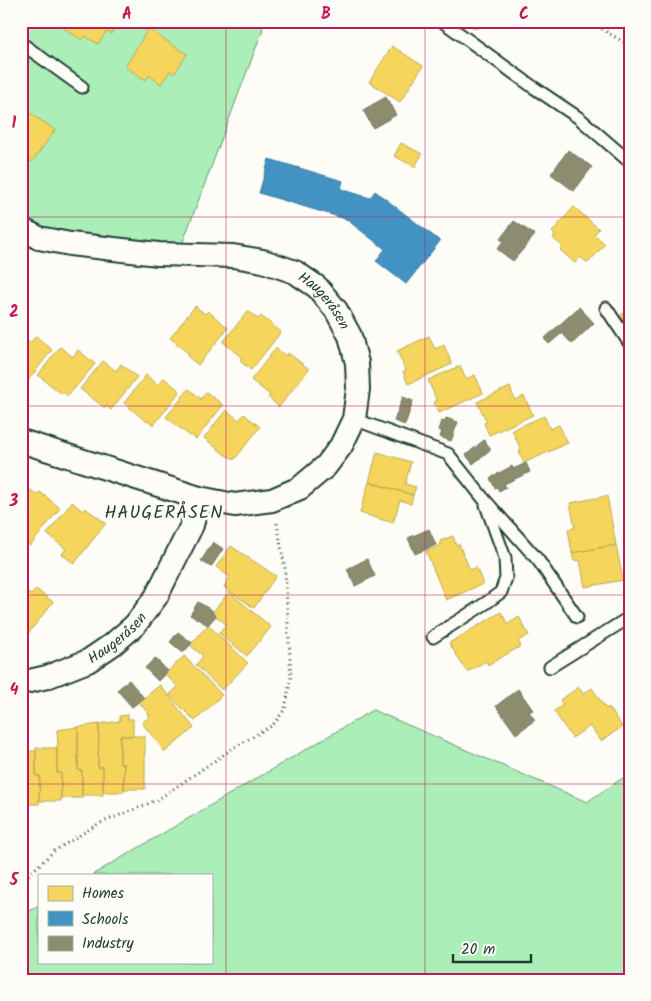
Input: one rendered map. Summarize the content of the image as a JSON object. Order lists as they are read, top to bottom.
{
  "streets": {
    "street": ["Haugeråsen"]
  },
  "districts": ["HAUGERÅSEN"],
  "legend": ["Homes", "Schools", "Industry"],
  "scale_bar": "20 m",
  "grid": {
    "columns": ["A", "B", "C"],
    "rows": [
      "1",
      "2",
      "3",
      "4",
      "5"
    ]
  }
}
